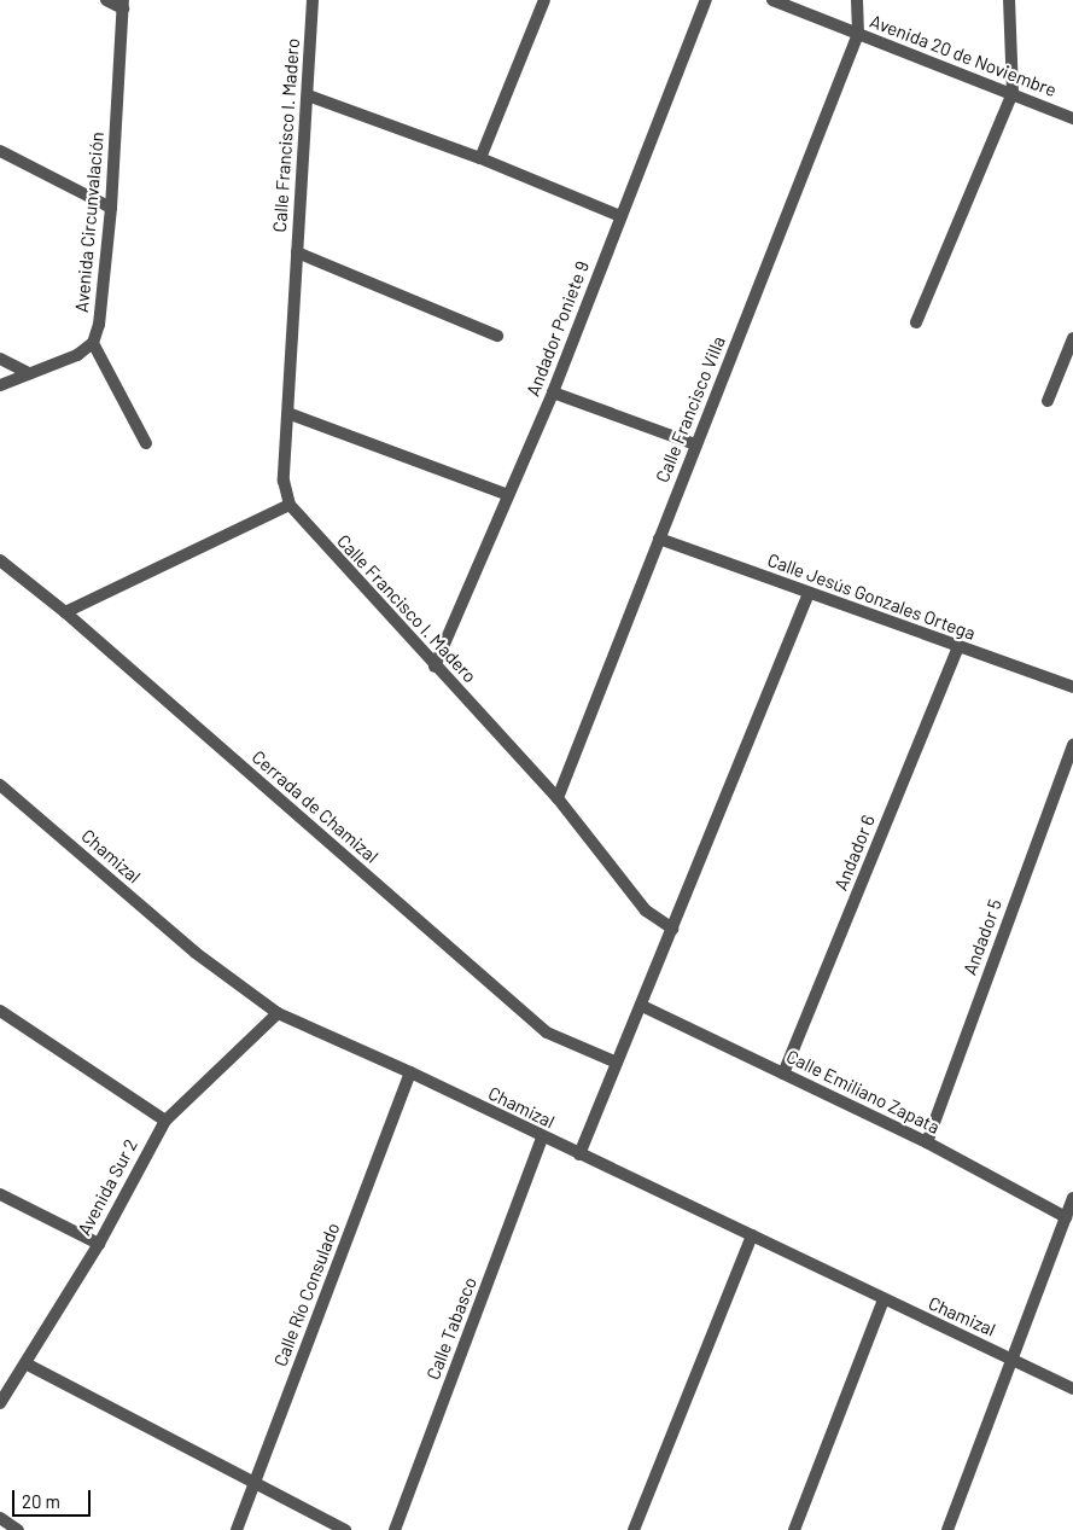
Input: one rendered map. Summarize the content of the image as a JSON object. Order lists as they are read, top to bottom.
{
  "streets": {
    "street": [
      "Avenida 20 de Noviembre",
      "Calle Francisco I. Madero",
      "Avenida Circunvalación",
      "Andador Poniete 9",
      "Calle Francisco Villa",
      "Calle Jesús Gonzales Ortega",
      "Cerrada de Chamizal",
      "Andador 6",
      "Chamizal",
      "Andador 5",
      "Calle Emiliano Zapata",
      "Avenida Sur 2",
      "Calle Río Consulado",
      "Calle Tabasco"
    ]
  },
  "crossings": [
    ["Avenida 20 de Noviembre", "Calle Francisco Villa"],
    ["Calle Francisco I. Madero", "Andador Poniete 9"],
    ["Calle Francisco I. Madero", "Calle Francisco Villa"],
    ["Calle Francisco Villa", "Calle Jesús Gonzales Ortega"],
    ["Calle Jesús Gonzales Ortega", "Andador 6"],
    ["Andador 6", "Calle Emiliano Zapata"],
    ["Chamizal", "Avenida Sur 2"],
    ["Chamizal", "Calle Río Consulado"],
    ["Chamizal", "Calle Tabasco"],
    ["Andador 5", "Calle Emiliano Zapata"]
  ],
  "scale_bar": "20 m"
}
